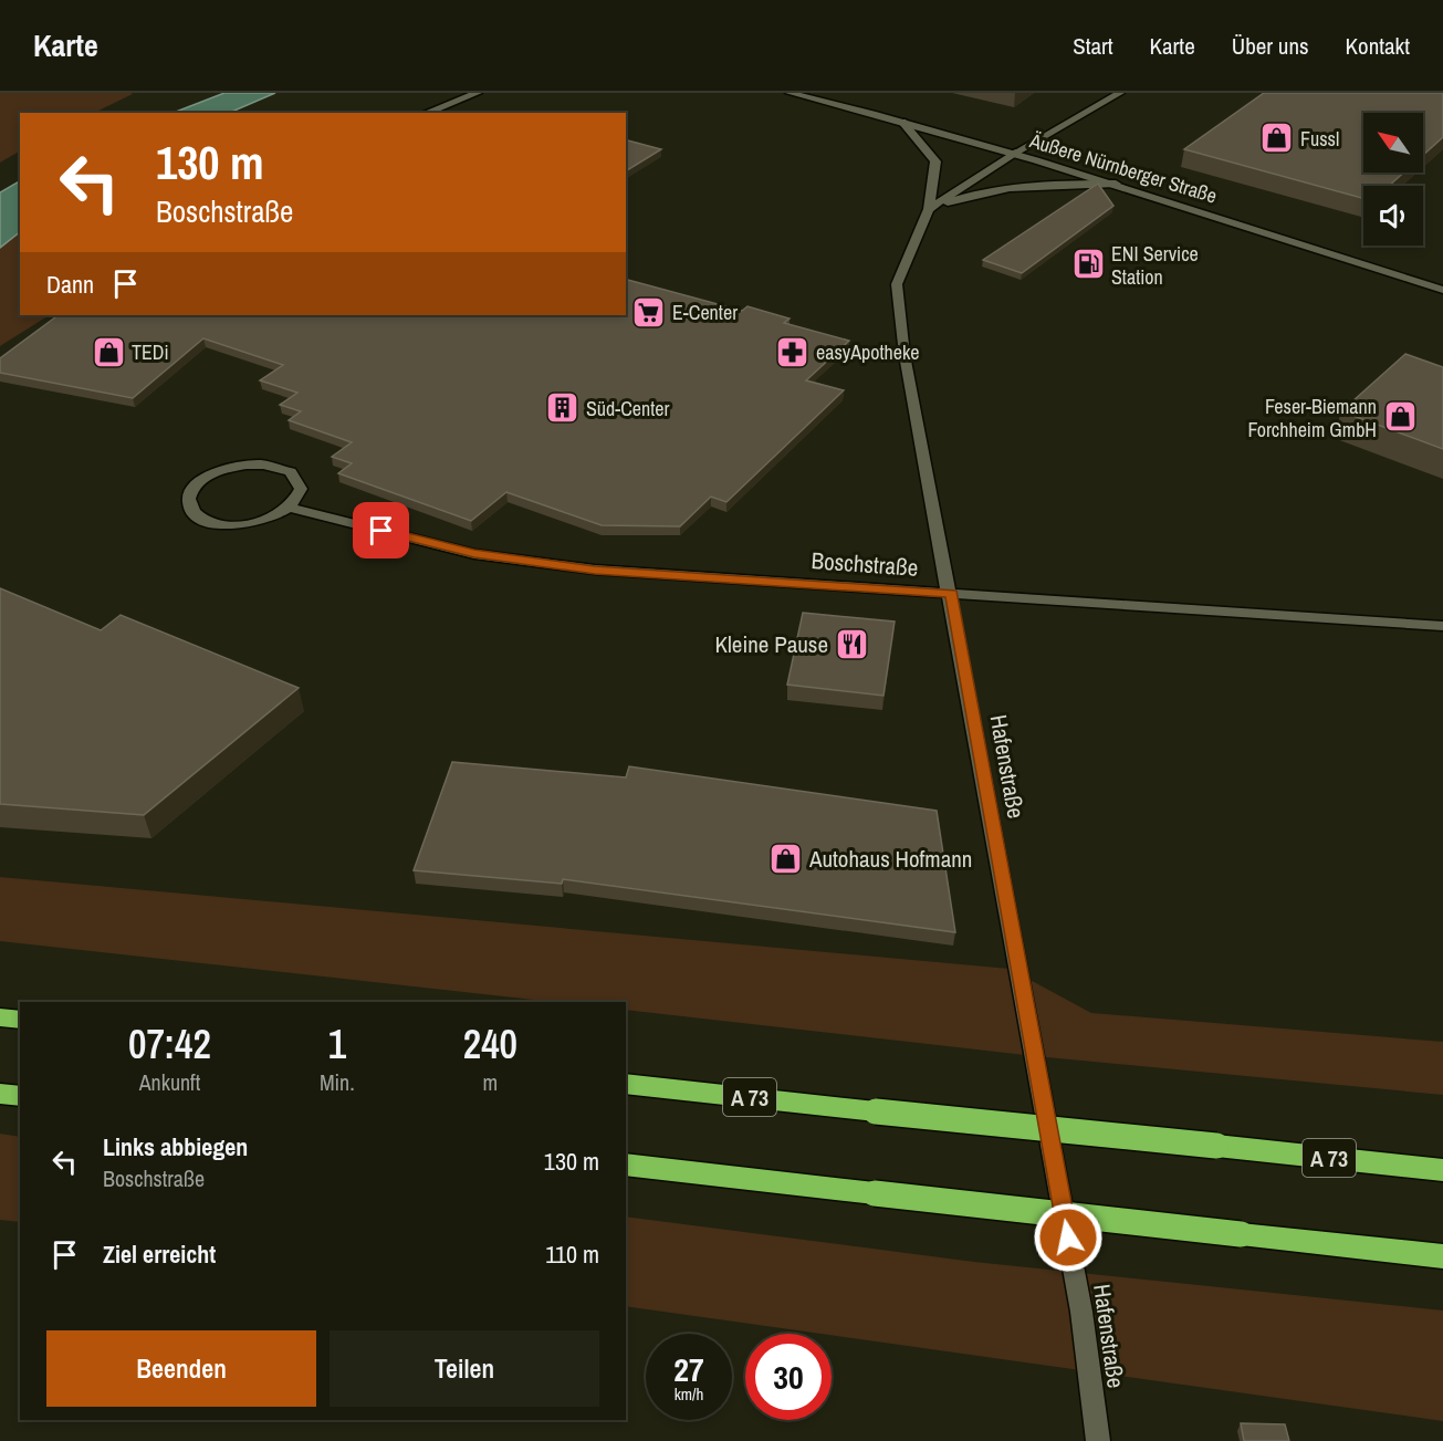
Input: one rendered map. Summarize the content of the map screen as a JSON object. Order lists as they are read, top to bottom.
{
  "streets": {
    "highway": ["A 73"],
    "street": ["Äußere Nürnberger Straße", "Boschstraße", "Hafenstraße"]
  },
  "crossings": [
    ["Äußere Nürnberger Straße", "Hafenstraße"],
    ["Boschstraße", "Hafenstraße"]
  ],
  "places": {
    "shop": [
      "Fussl",
      "TEDi",
      "Feser-Biemann Forchheim GmbH",
      "Autohaus Hofmann"
    ],
    "fuel station": ["ENI Service Station"],
    "supermarket": ["E-Center"],
    "pharmacy": ["easyApotheke"],
    "building": ["Süd-Center"],
    "restaurant": ["Kleine Pause"]
  },
  "north": "top left",
  "page": {
    "header": "Karte",
    "nav": [
      "Start",
      "Karte",
      "Über uns",
      "Kontakt"
    ],
    "turn": ["130 m", "Boschstraße"],
    "then": "Dann",
    "eta": [
      "07:42",
      "Ankunft",
      "1",
      "Min.",
      "240",
      "m"
    ],
    "list": [
      {
        "name": "Links abbiegen",
        "note": "Boschstraße",
        "value": "130 m"
      },
      {
        "name": "Ziel erreicht",
        "value": "110 m"
      }
    ],
    "buttons": ["Beenden", "Teilen"],
    "speed": "27 km/h",
    "limit": "30"
  }
}
